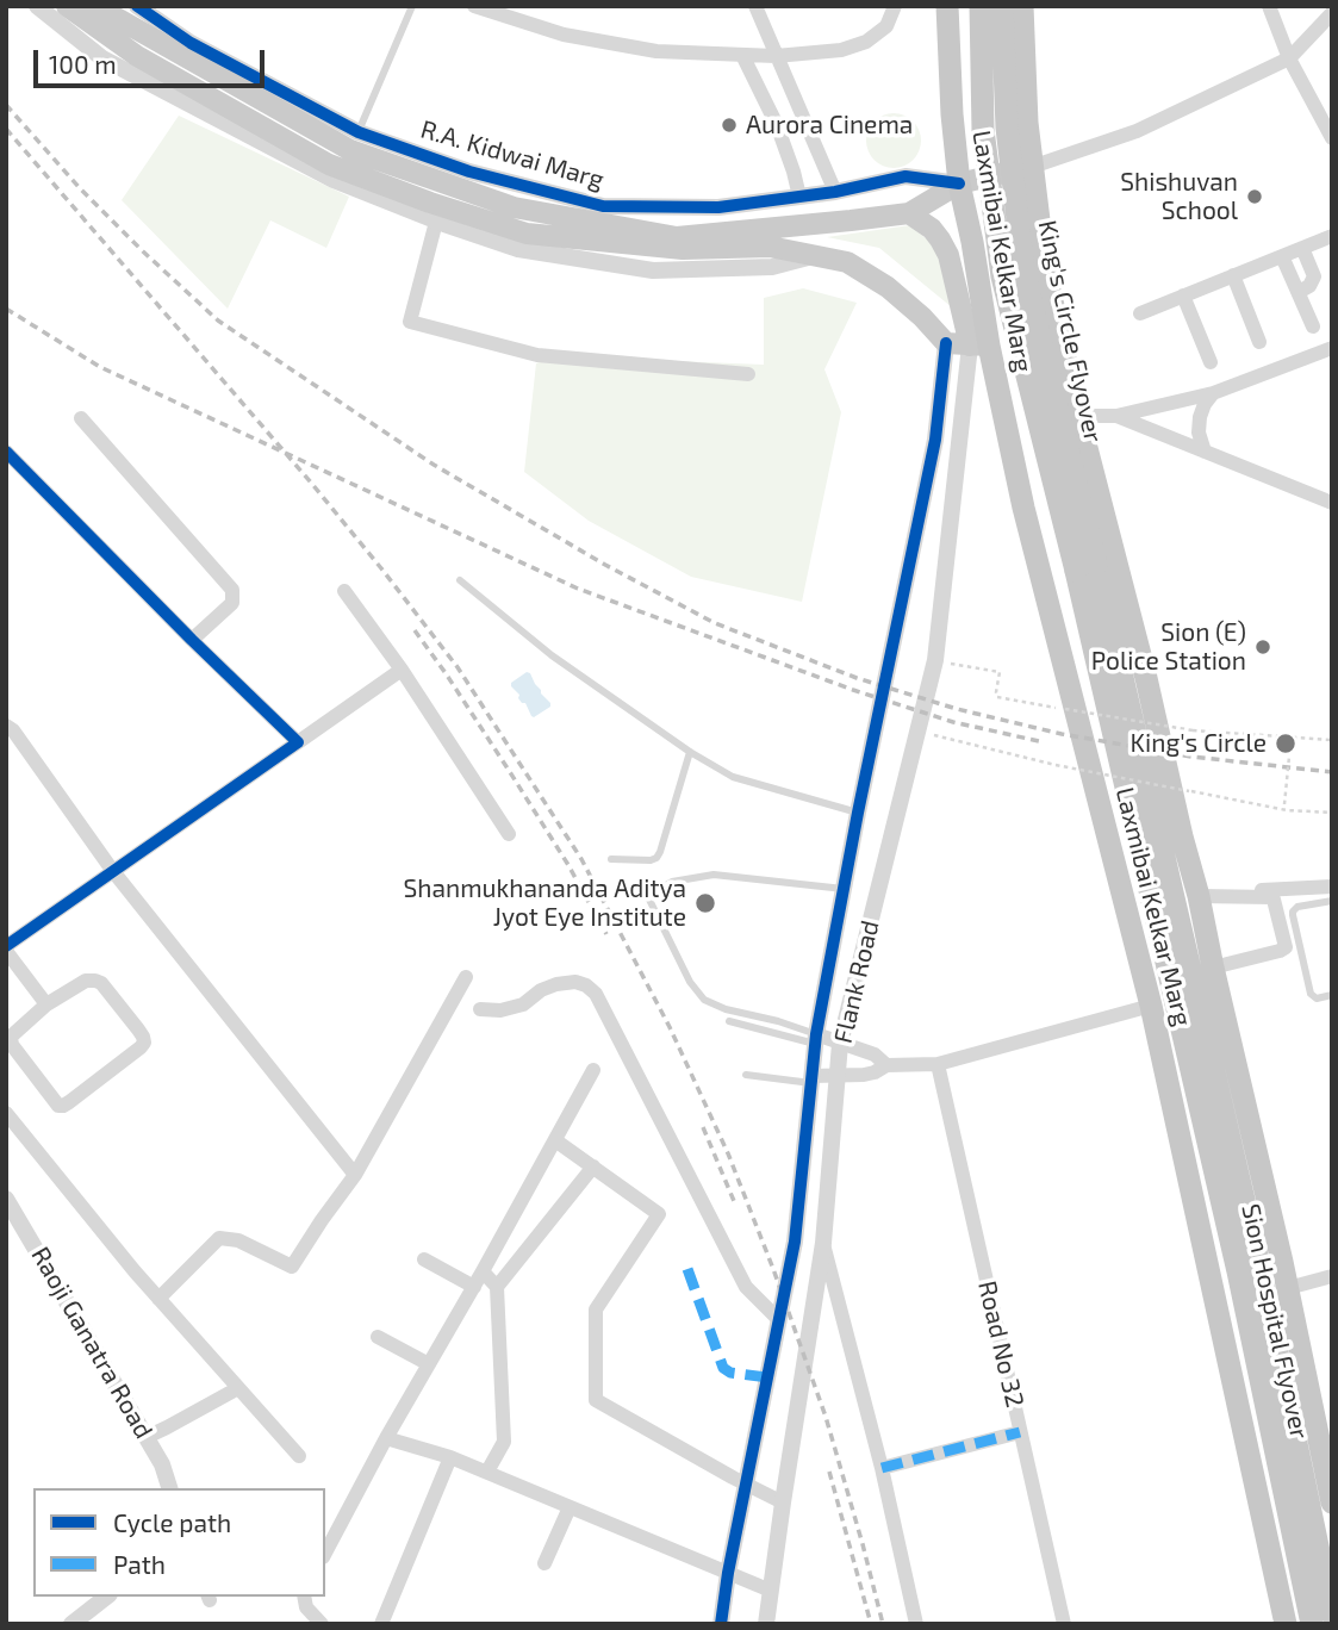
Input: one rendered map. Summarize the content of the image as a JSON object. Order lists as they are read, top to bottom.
{
  "streets": {
    "highway": ["Laxmibai Kelkar Marg", "King's Circle Flyover", "Sion Hospital Flyover"],
    "street": [
      "R.A. Kidwai Marg",
      "Flank Road",
      "Raoji Ganatra Road",
      "Road No 32"
    ]
  },
  "crossings": [
    ["R.A. Kidwai Marg", "Laxmibai Kelkar Marg"],
    ["Laxmibai Kelkar Marg", "Flank Road"]
  ],
  "places": [
    "Aurora Cinema",
    "Shishuvan School",
    "Sion (E) Police Station",
    "King's Circle",
    "Shanmukhananda Aditya Jyot Eye Institute"
  ],
  "legend": ["Cycle path", "Path"],
  "scale_bar": "100 m"
}
